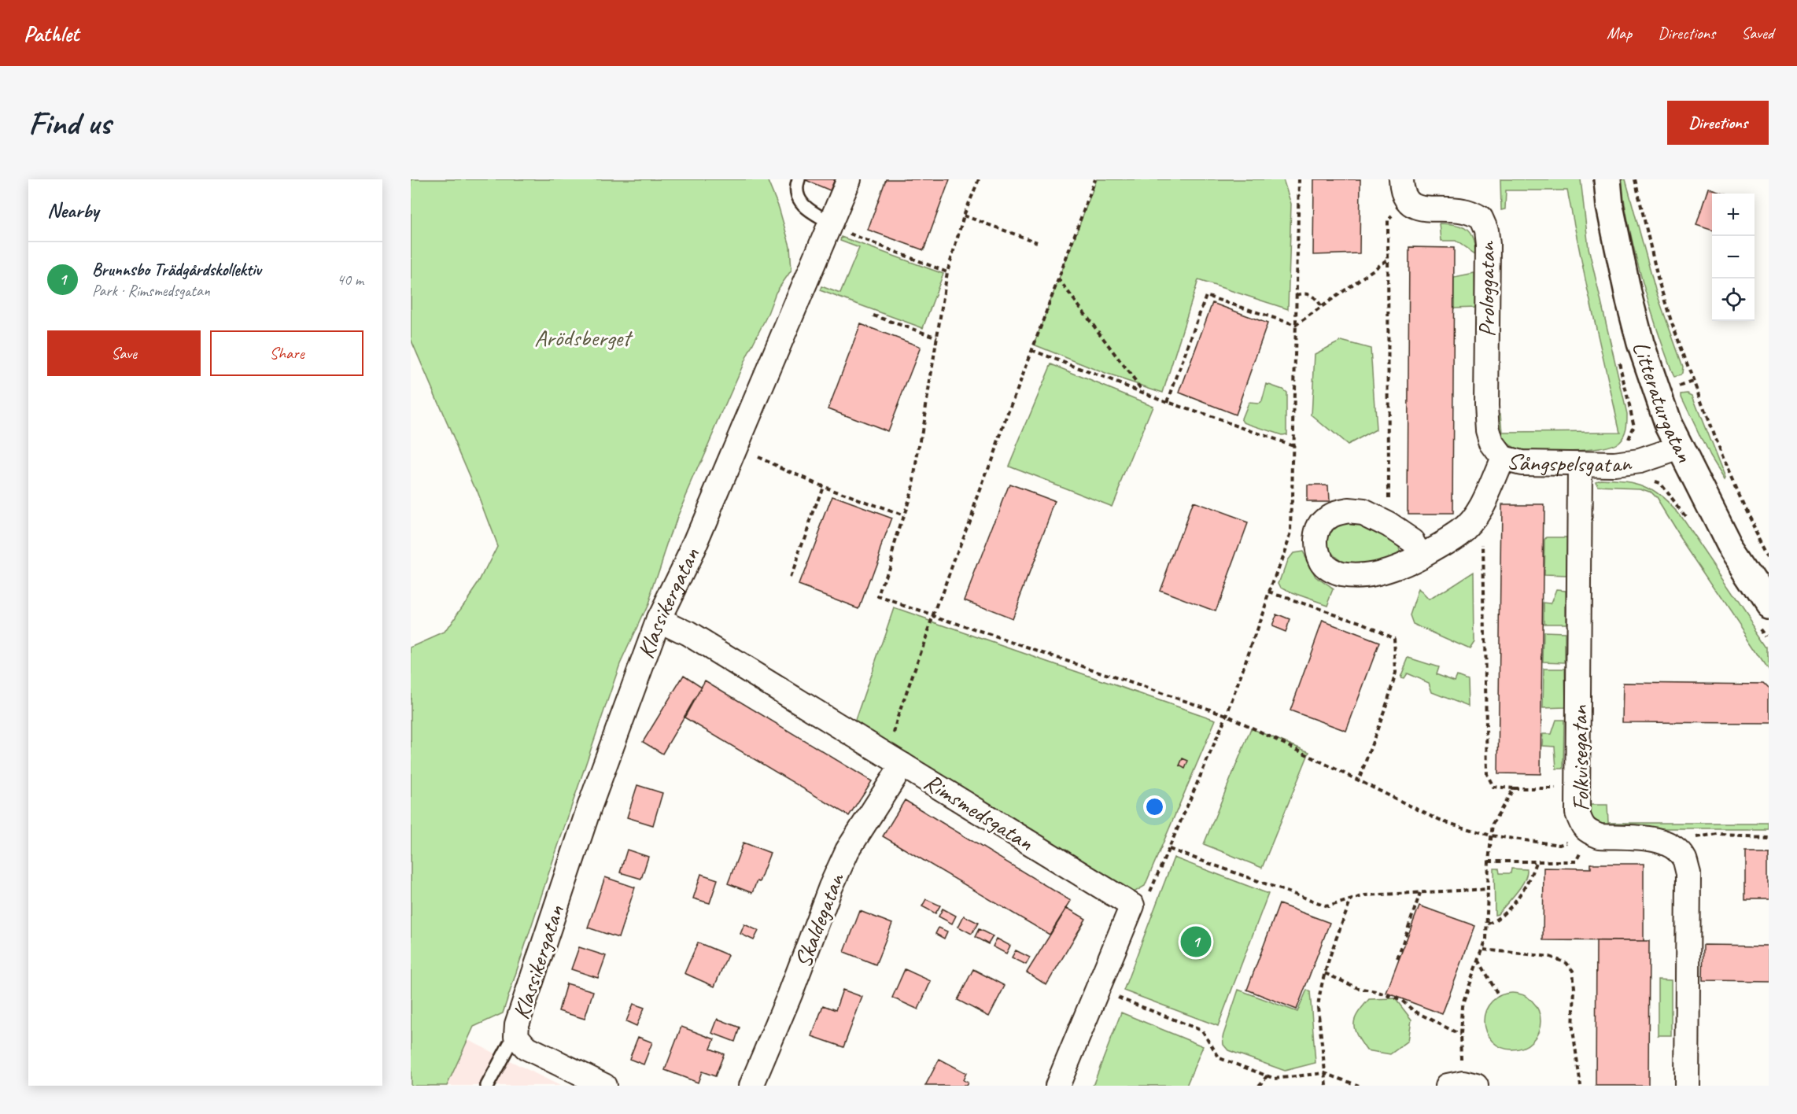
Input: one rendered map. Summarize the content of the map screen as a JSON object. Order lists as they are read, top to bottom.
{
  "streets": {
    "street": [
      "Prologgatan",
      "Litteraturgatan",
      "Sångspelsgatan",
      "Klassikergatan",
      "Folkvisegatan",
      "Rimsmedsgatan",
      "Skaldegatan"
    ]
  },
  "crossings": [
    ["Prologgatan", "Sångspelsgatan"],
    ["Litteraturgatan", "Sångspelsgatan"],
    ["Sångspelsgatan", "Folkvisegatan"],
    ["Klassikergatan", "Rimsmedsgatan"],
    ["Rimsmedsgatan", "Skaldegatan"]
  ],
  "parks": ["Arödsberget"],
  "page": {
    "header": "Pathlet",
    "nav": ["Map", "Directions", "Saved"],
    "buttons": [
      "Directions",
      ["Save", "Share"]
    ],
    "title": "Find us",
    "heading": "Nearby",
    "map_buttons": ["+", "−"],
    "list": [
      {
        "mark": "1",
        "name": "Brunnsbo Trädgårdskollektiv",
        "note": "Park · Rimsmedsgatan",
        "value": "40 m"
      }
    ],
    "pins": "1"
  }
}
